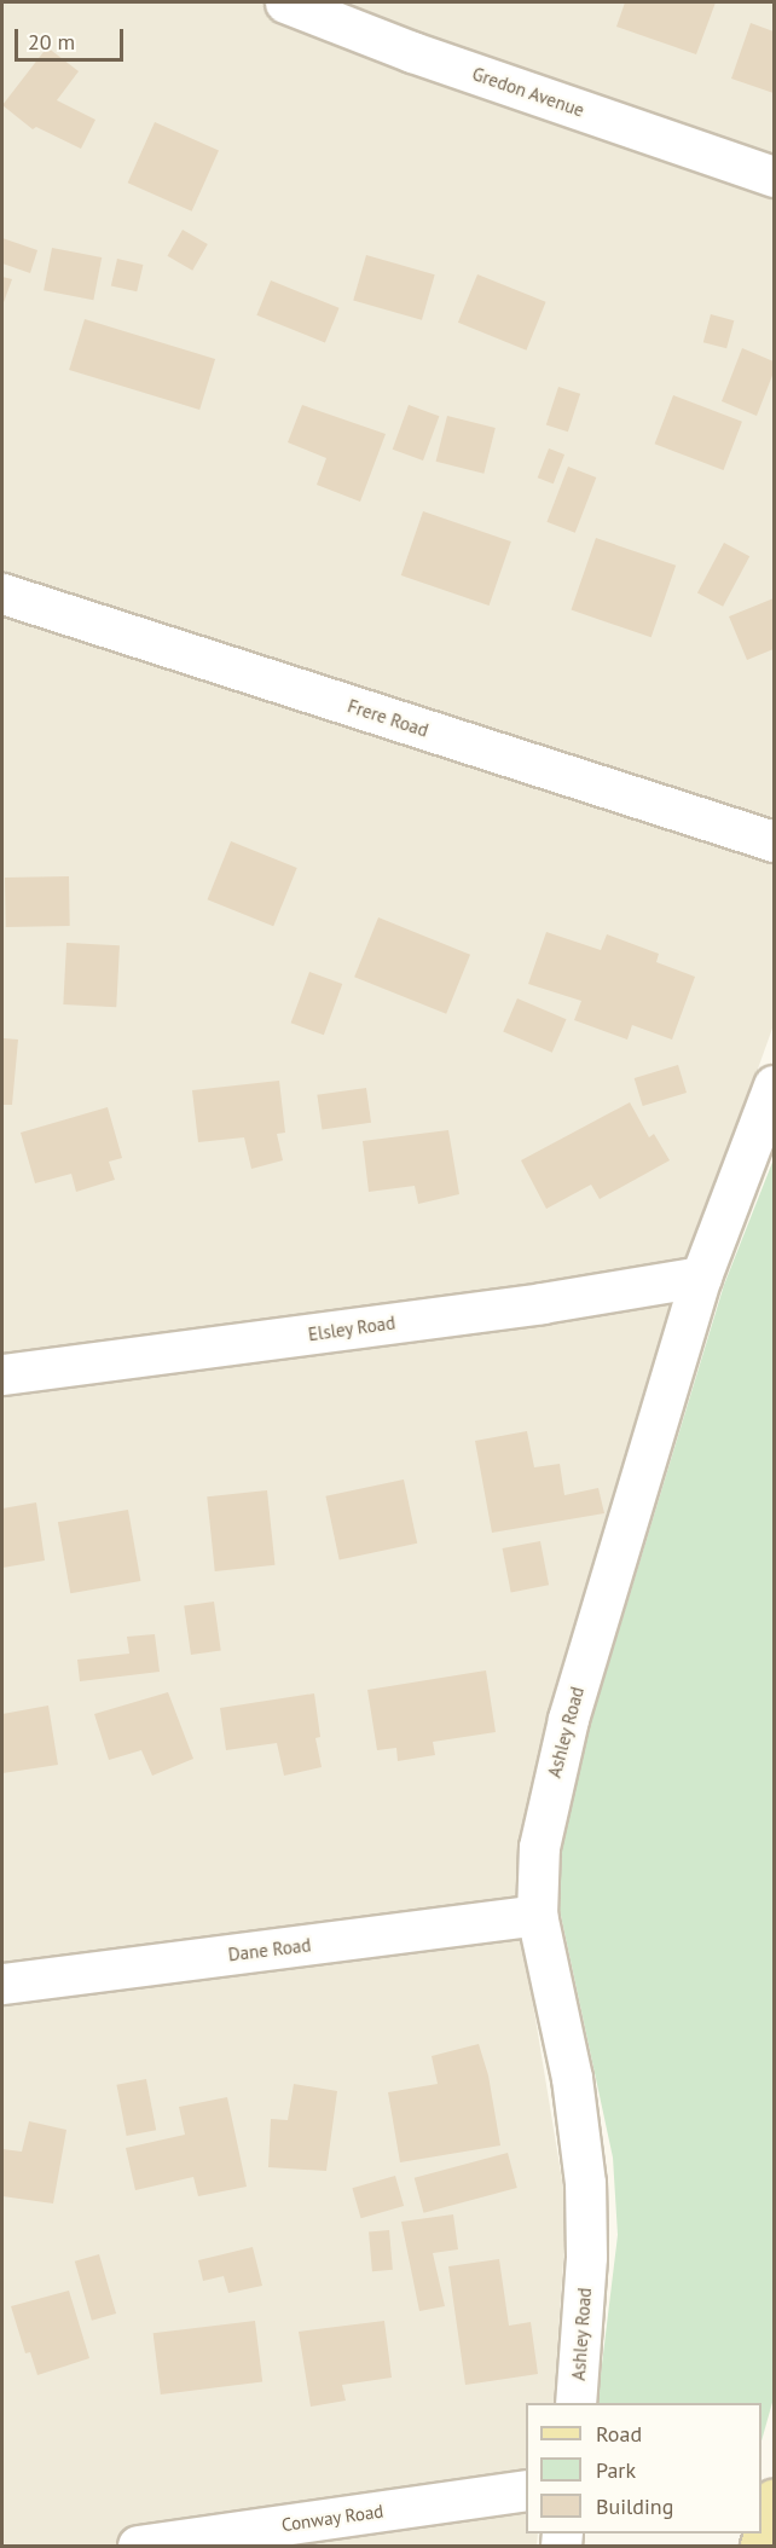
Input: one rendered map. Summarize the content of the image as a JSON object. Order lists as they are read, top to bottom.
{
  "streets": {
    "street": [
      "Gredon Avenue",
      "Frere Road",
      "Elsley Road",
      "Ashley Road",
      "Dane Road",
      "Conway Road"
    ]
  },
  "crossings": [
    ["Elsley Road", "Ashley Road"],
    ["Ashley Road", "Dane Road"]
  ],
  "legend": ["Road", "Park", "Building"],
  "scale_bar": "20 m"
}
